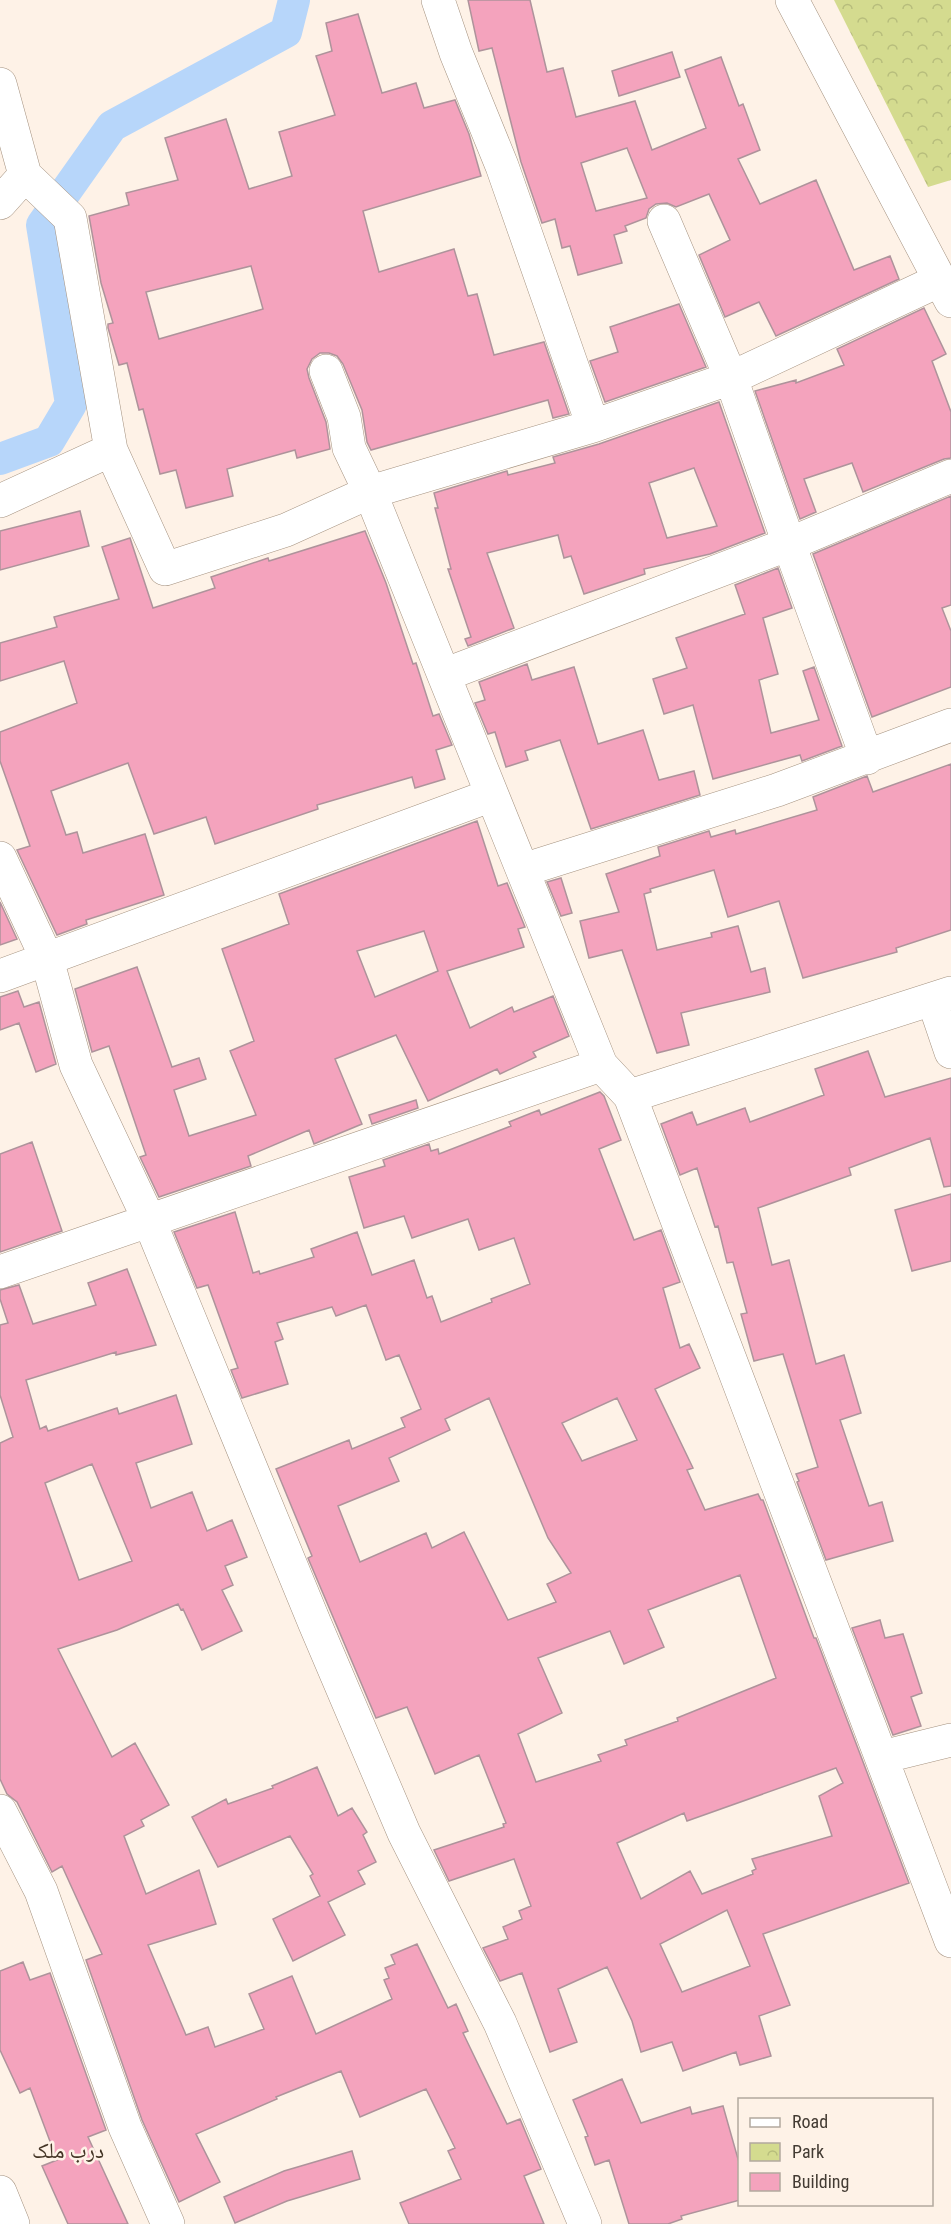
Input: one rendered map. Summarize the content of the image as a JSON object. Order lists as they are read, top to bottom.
{
  "districts": ["درب ملک"],
  "legend": ["Road", "Park", "Building"]
}
